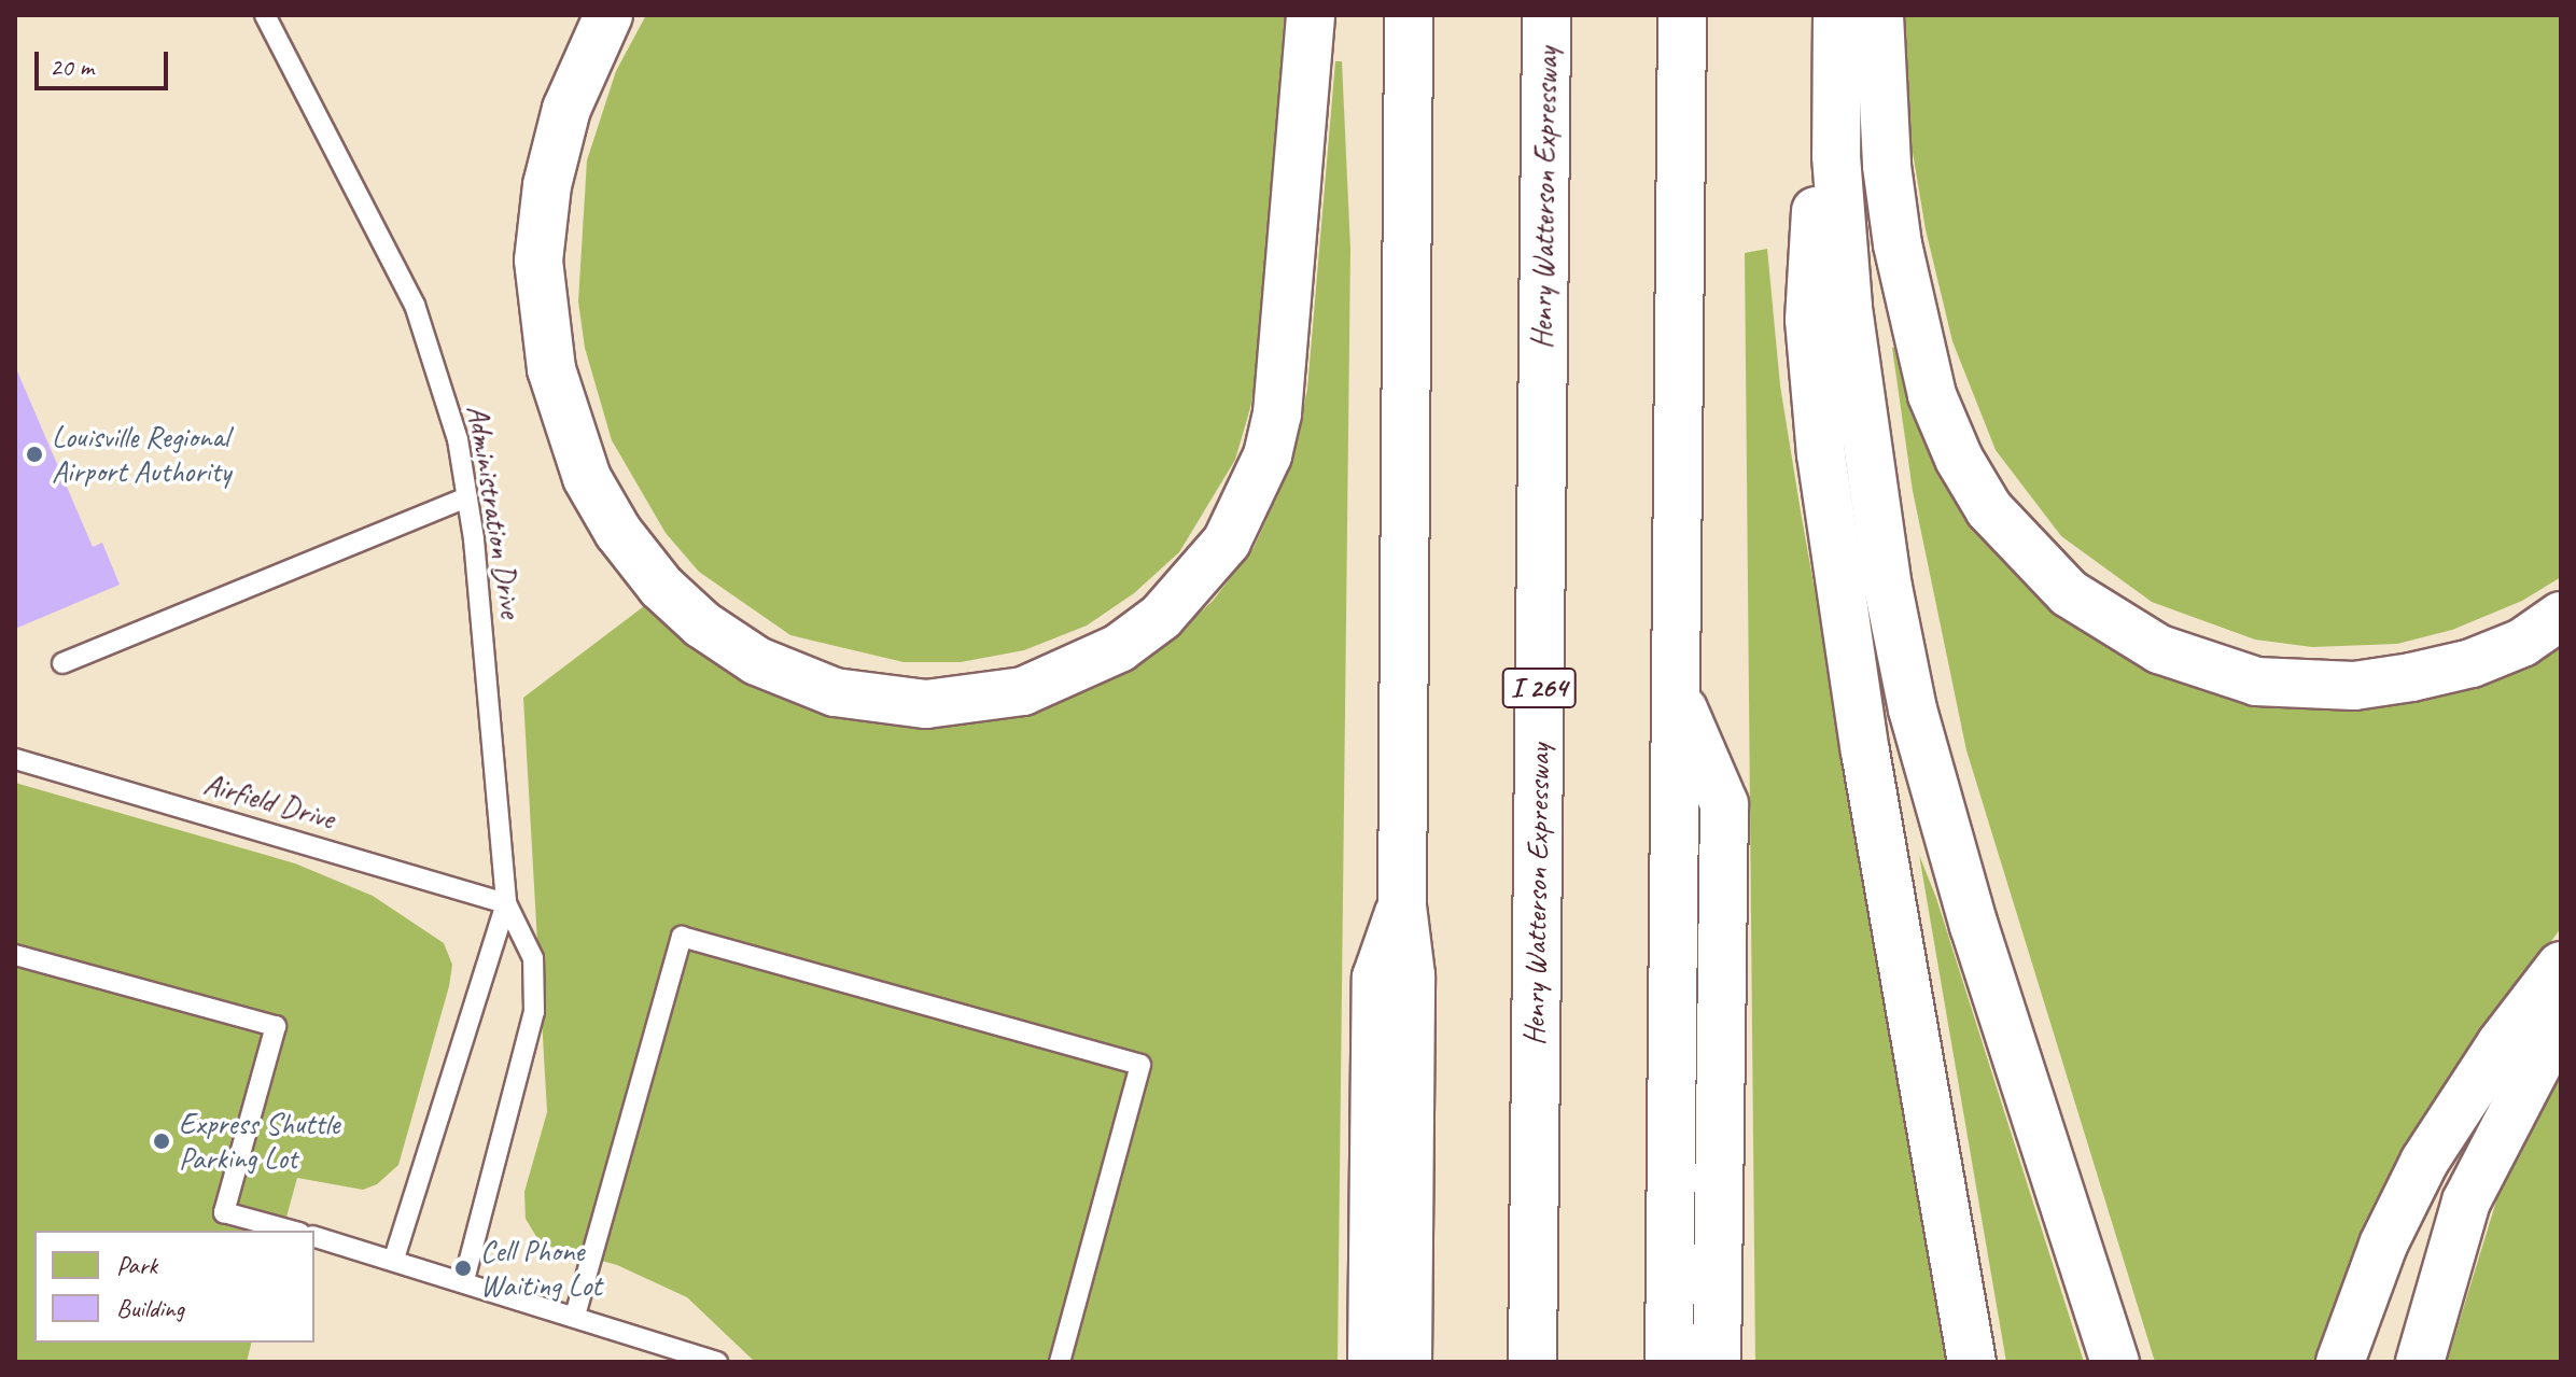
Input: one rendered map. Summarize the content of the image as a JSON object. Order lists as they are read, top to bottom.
{
  "streets": {
    "highway": ["Henry Watterson Expressway", "I 264"],
    "lane": ["Administration Drive", "Airfield Drive"]
  },
  "crossings": [
    ["Administration Drive", "Airfield Drive"]
  ],
  "places": ["Louisville Regional Airport Authority", "Express Shuttle Parking Lot", "Cell Phone Waiting Lot"],
  "legend": ["Park", "Building"],
  "scale_bar": "20 m"
}
